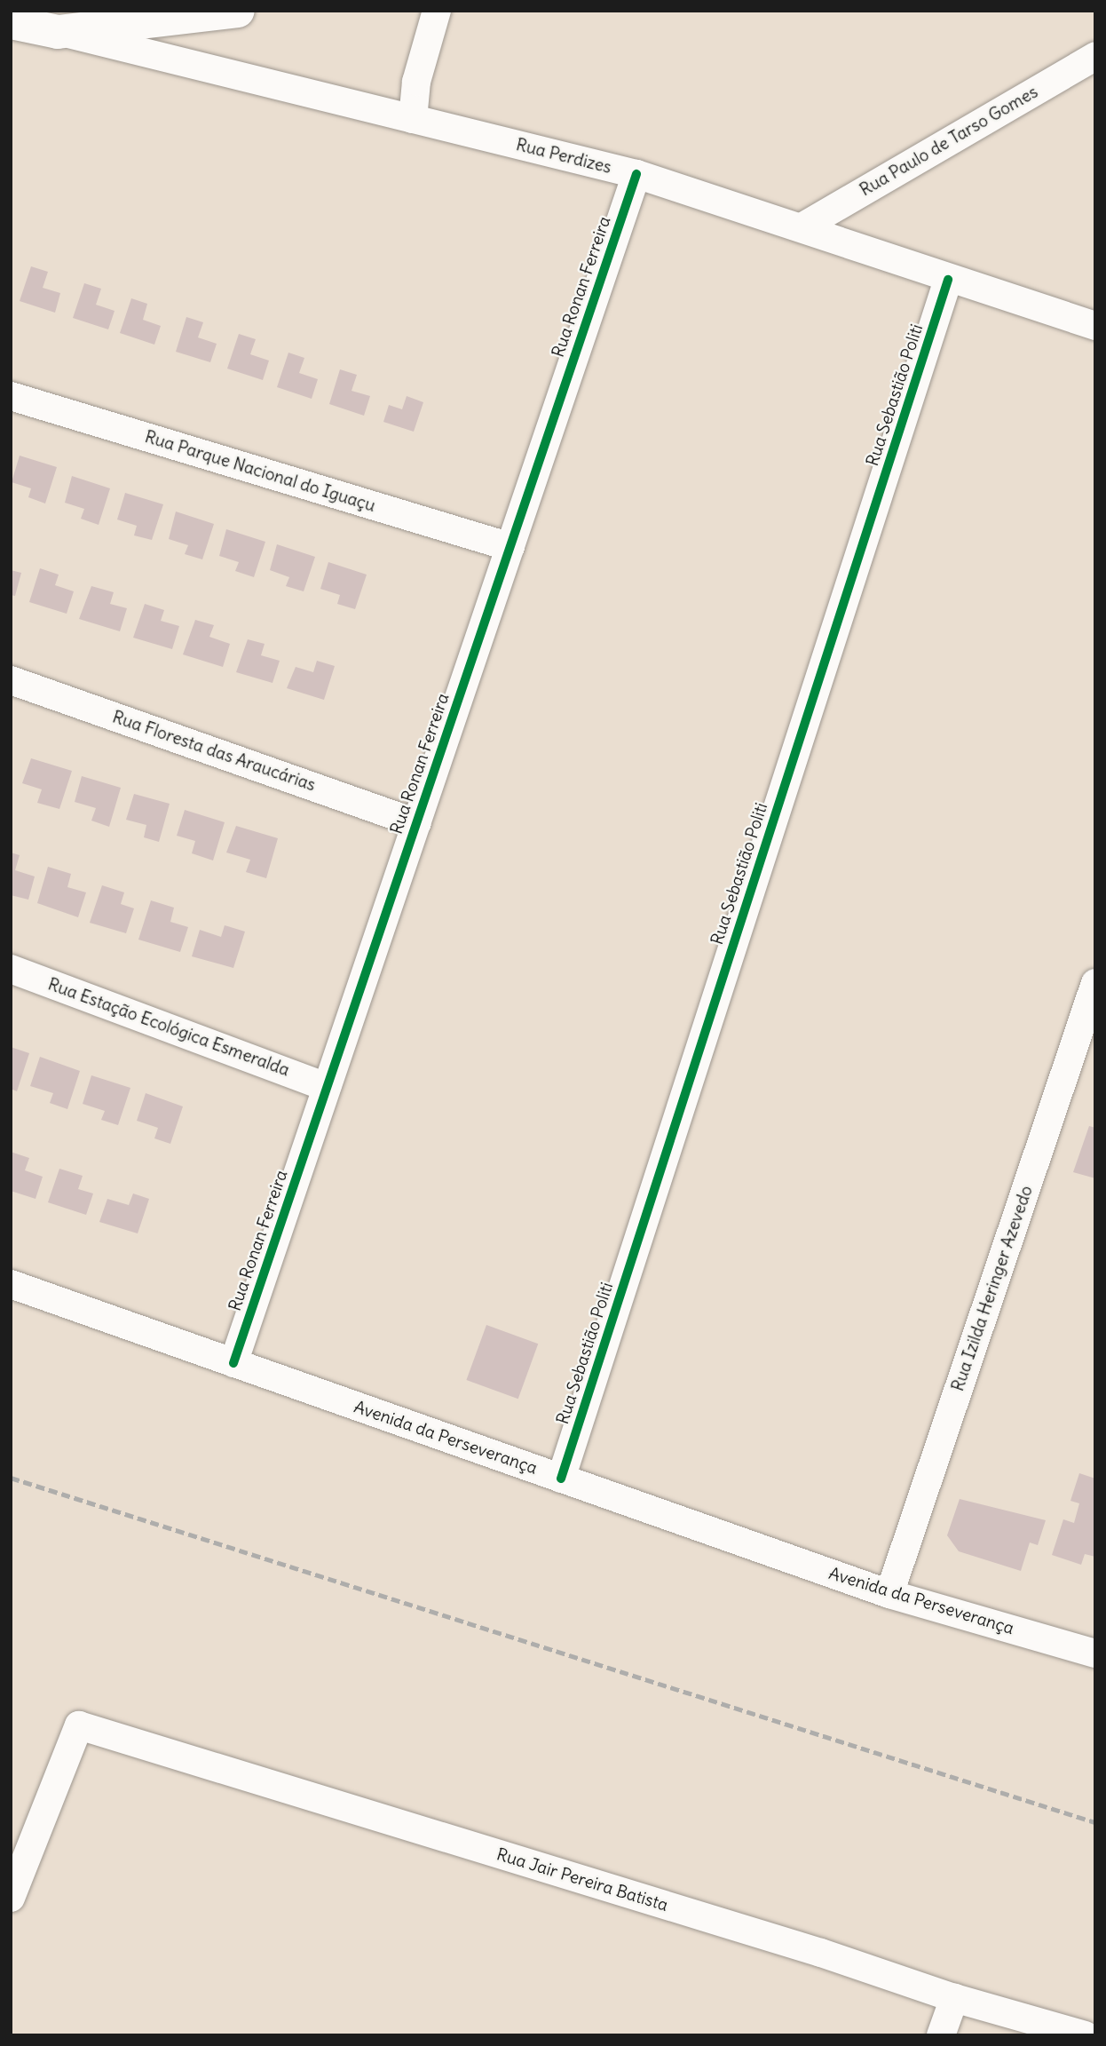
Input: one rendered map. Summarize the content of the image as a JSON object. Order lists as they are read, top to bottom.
{
  "streets": {
    "street": [
      "Rua Paulo de Tarso Gomes",
      "Rua Perdizes",
      "Rua Ronan Ferreira",
      "Rua Sebastião Politi",
      "Rua Parque Nacional do Iguaçu",
      "Rua Floresta das Araucárias",
      "Rua Estação Ecológica Esmeralda",
      "Rua Izilda Heringer Azevedo",
      "Avenida da Perseverança",
      "Rua Jair Pereira Batista"
    ]
  },
  "crossings": [
    ["Rua Paulo de Tarso Gomes", "Rua Perdizes"],
    ["Rua Perdizes", "Rua Ronan Ferreira"],
    ["Rua Perdizes", "Rua Sebastião Politi"],
    ["Rua Ronan Ferreira", "Rua Parque Nacional do Iguaçu"],
    ["Rua Ronan Ferreira", "Rua Floresta das Araucárias"],
    ["Rua Ronan Ferreira", "Rua Estação Ecológica Esmeralda"],
    ["Rua Ronan Ferreira", "Avenida da Perseverança"],
    ["Rua Sebastião Politi", "Avenida da Perseverança"],
    ["Rua Izilda Heringer Azevedo", "Avenida da Perseverança"]
  ]
}
